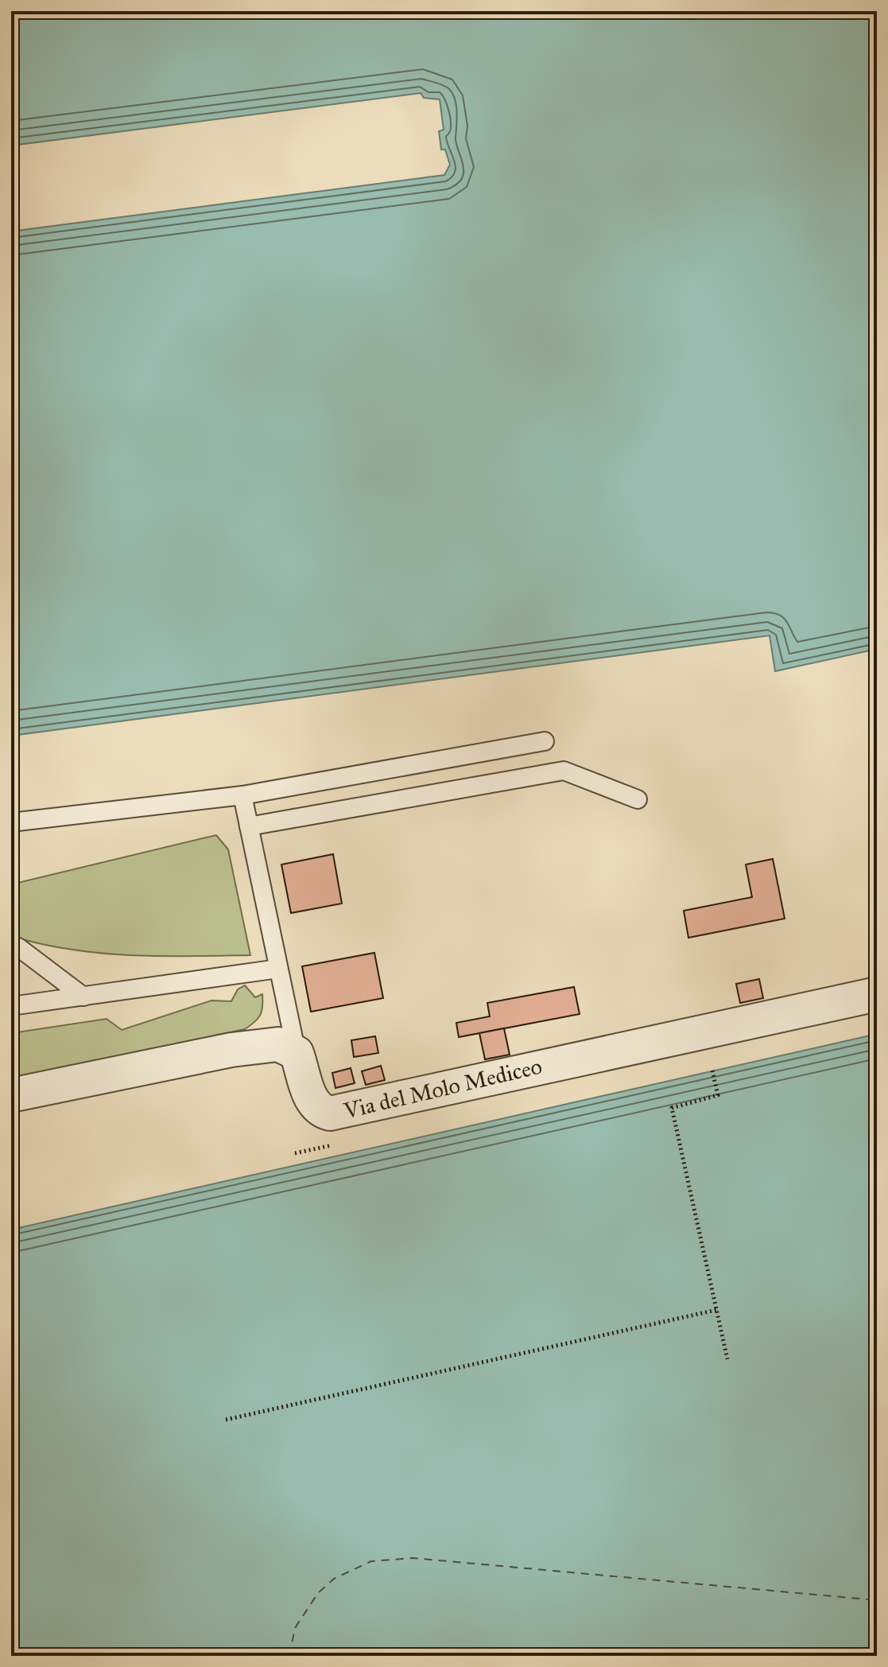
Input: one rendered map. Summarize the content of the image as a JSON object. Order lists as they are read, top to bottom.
{
  "streets": {
    "street": ["Via del Molo Mediceo"]
  }
}
